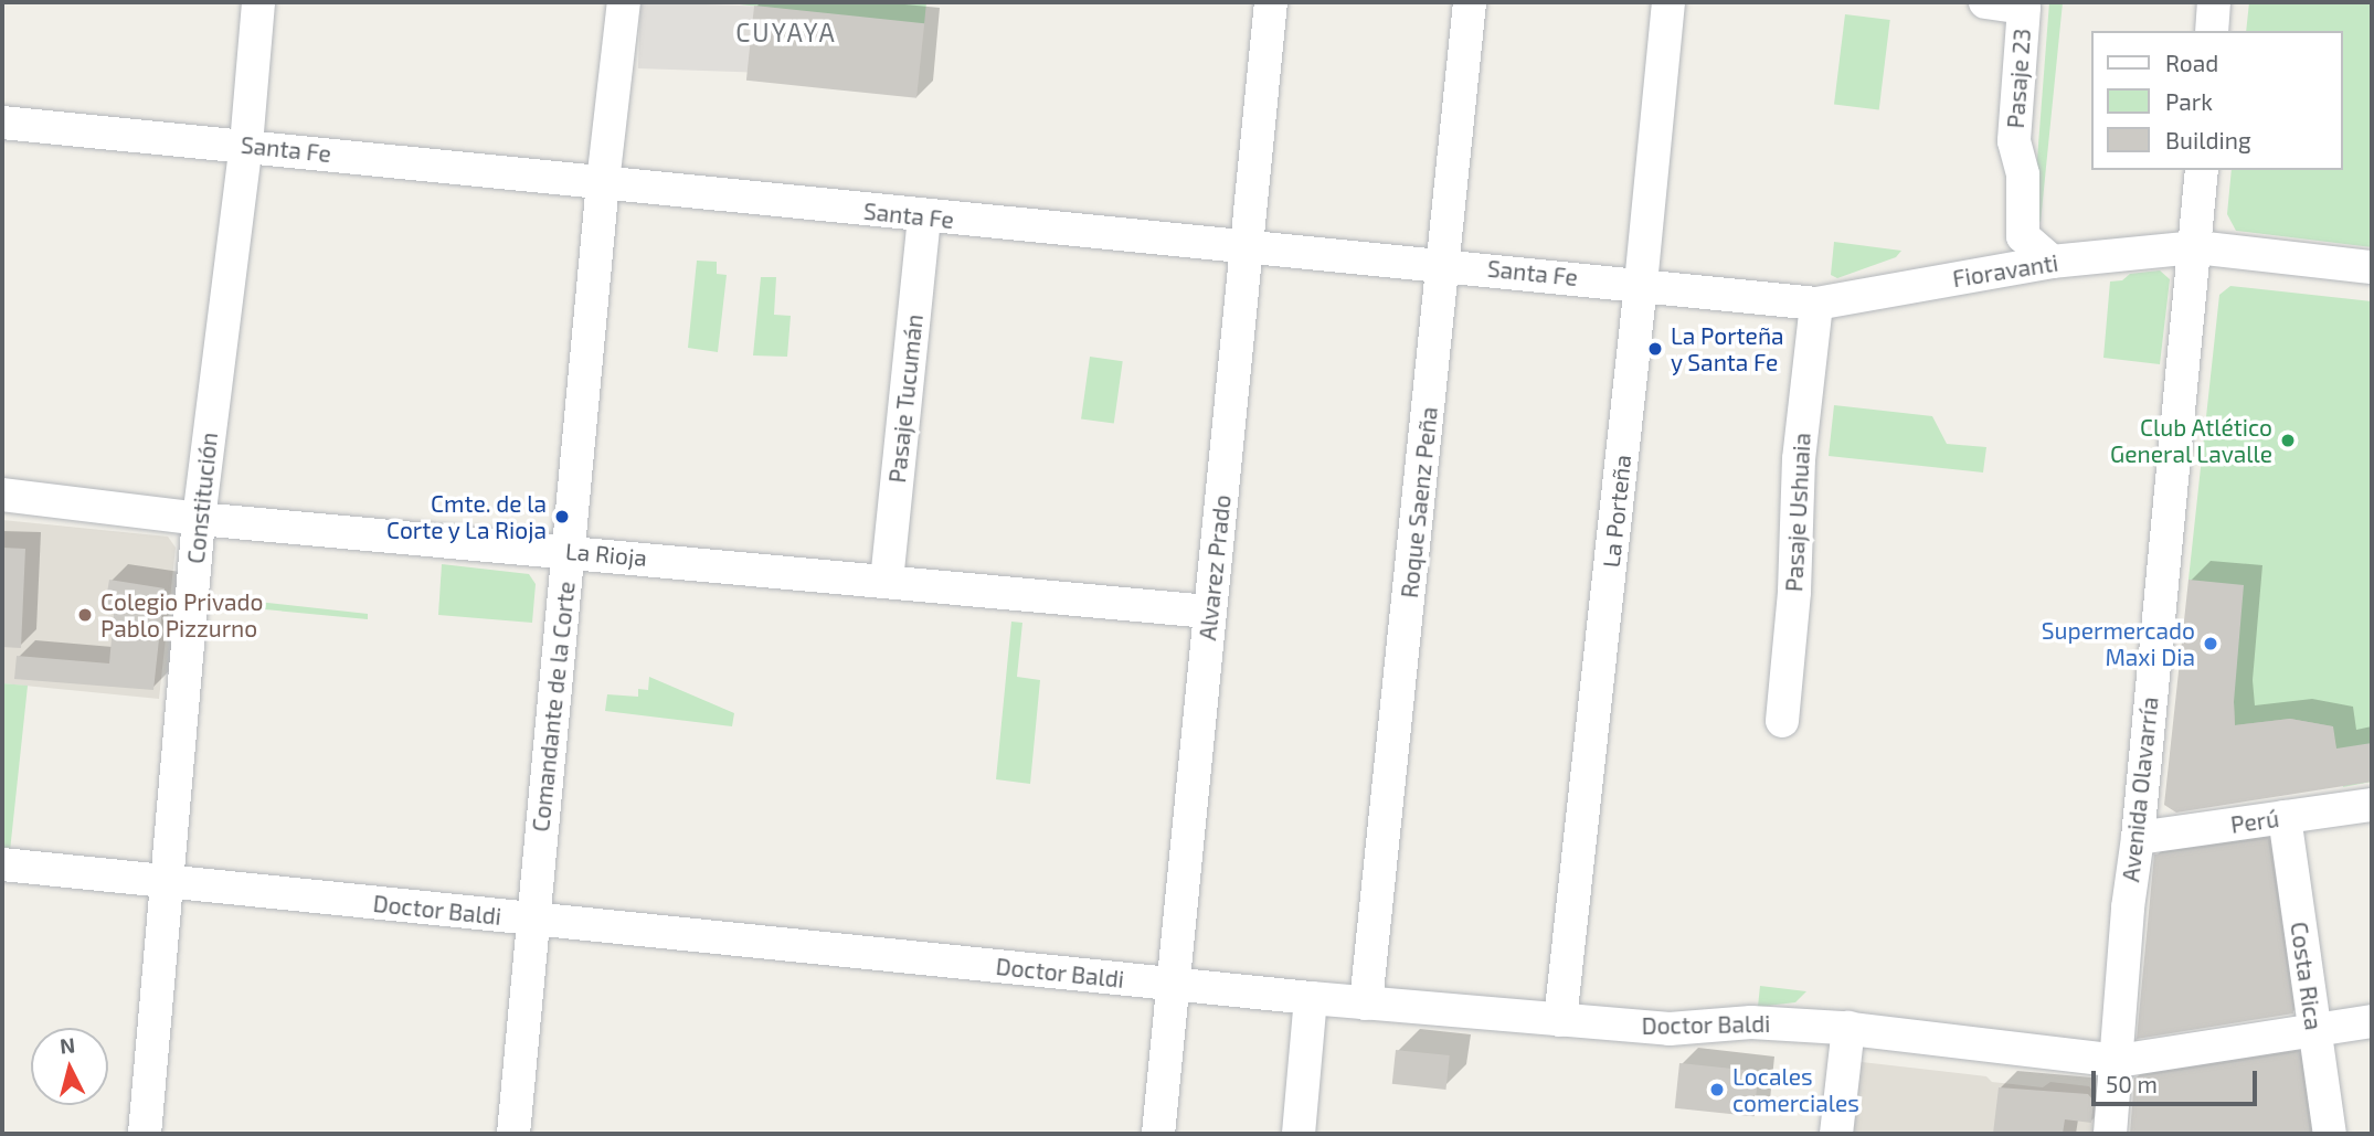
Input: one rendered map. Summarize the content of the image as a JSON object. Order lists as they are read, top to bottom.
{
  "streets": {
    "street": [
      "Pasaje 23",
      "Santa Fe",
      "Fioravanti",
      "Pasaje Tucumán",
      "Constitución",
      "Roque Saenz Peña",
      "La Porteña",
      "Pasaje Ushuaia",
      "La Rioja",
      "Alvarez Prado",
      "Comandante de la Corte",
      "Avenida Olavarría",
      "Perú",
      "Doctor Baldi",
      "Costa Rica"
    ]
  },
  "crossings": [
    ["Pasaje 23", "Fioravanti"],
    ["Santa Fe", "Fioravanti"],
    ["Santa Fe", "Pasaje Tucumán"],
    ["Santa Fe", "Constitución"],
    ["Santa Fe", "Roque Saenz Peña"],
    ["Santa Fe", "La Porteña"],
    ["Santa Fe", "Pasaje Ushuaia"],
    ["Santa Fe", "Alvarez Prado"],
    ["Santa Fe", "Comandante de la Corte"],
    ["Fioravanti", "Pasaje Ushuaia"],
    ["Fioravanti", "Avenida Olavarría"],
    ["Pasaje Tucumán", "La Rioja"],
    ["Constitución", "La Rioja"],
    ["Constitución", "Doctor Baldi"],
    ["Roque Saenz Peña", "Doctor Baldi"],
    ["La Porteña", "Doctor Baldi"],
    ["La Rioja", "Alvarez Prado"],
    ["La Rioja", "Comandante de la Corte"],
    ["Alvarez Prado", "Doctor Baldi"],
    ["Comandante de la Corte", "Doctor Baldi"],
    ["Avenida Olavarría", "Perú"],
    ["Avenida Olavarría", "Doctor Baldi"],
    ["Perú", "Costa Rica"],
    ["Doctor Baldi", "Costa Rica"]
  ],
  "districts": ["CUYAYA"],
  "places": [
    "La Porteña y Santa Fe",
    "Club Atlético General Lavalle",
    "Cmte. de la Corte y La Rioja",
    "Colegio Privado Pablo Pizzurno",
    "Supermercado Maxi Dia",
    "Locales comerciales"
  ],
  "legend": ["Road", "Park", "Building"],
  "scale_bar": "50 m",
  "north": "top"
}
